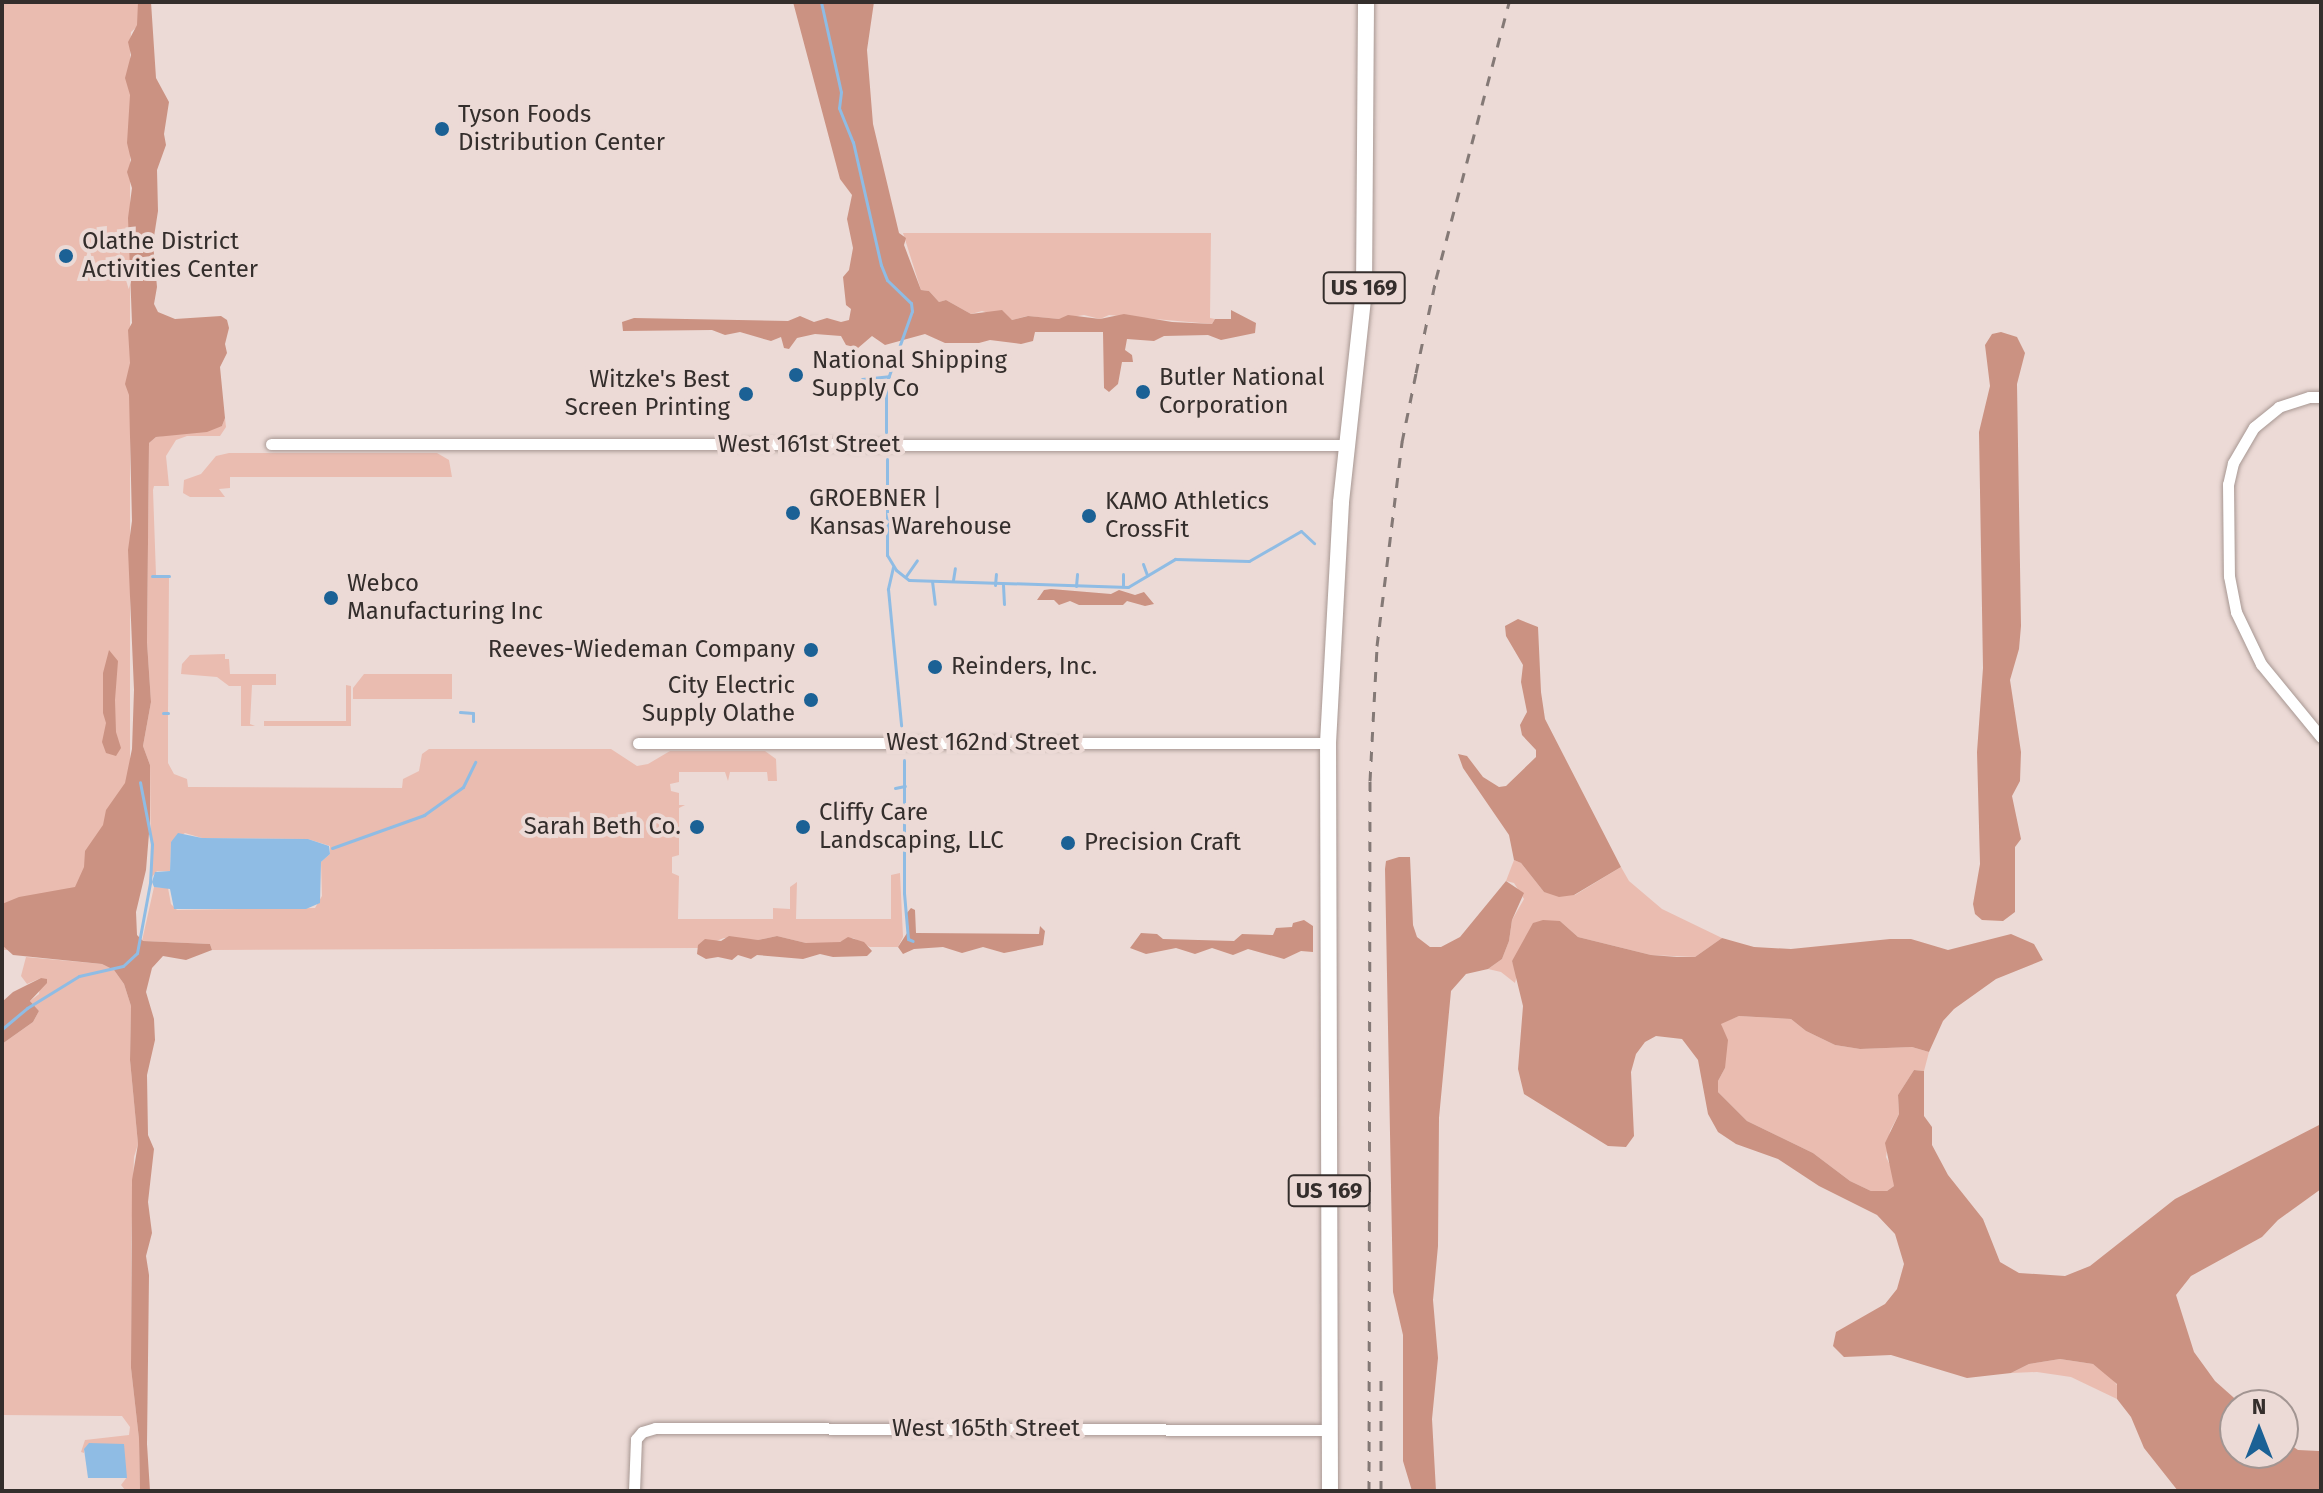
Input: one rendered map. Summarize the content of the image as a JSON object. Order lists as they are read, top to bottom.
{
  "streets": {
    "highway": ["US 169"],
    "street": ["West 161st Street", "West 162nd Street", "West 165th Street"]
  },
  "crossings": [
    ["US 169", "West 161st Street"],
    ["US 169", "West 162nd Street"],
    ["US 169", "West 165th Street"]
  ],
  "places": [
    "Tyson Foods Distribution Center",
    "Olathe District Activities Center",
    "National Shipping Supply Co",
    "Butler National Corporation",
    "Witzke's Best Screen Printing",
    "GROEBNER | Kansas Warehouse",
    "KAMO Athletics CrossFit",
    "Webco Manufacturing Inc",
    "Reeves-Wiedeman Company",
    "Reinders, Inc.",
    "City Electric Supply Olathe",
    "Sarah Beth Co.",
    "Cliffy Care Landscaping, LLC",
    "Precision Craft"
  ],
  "north": "top"
}
